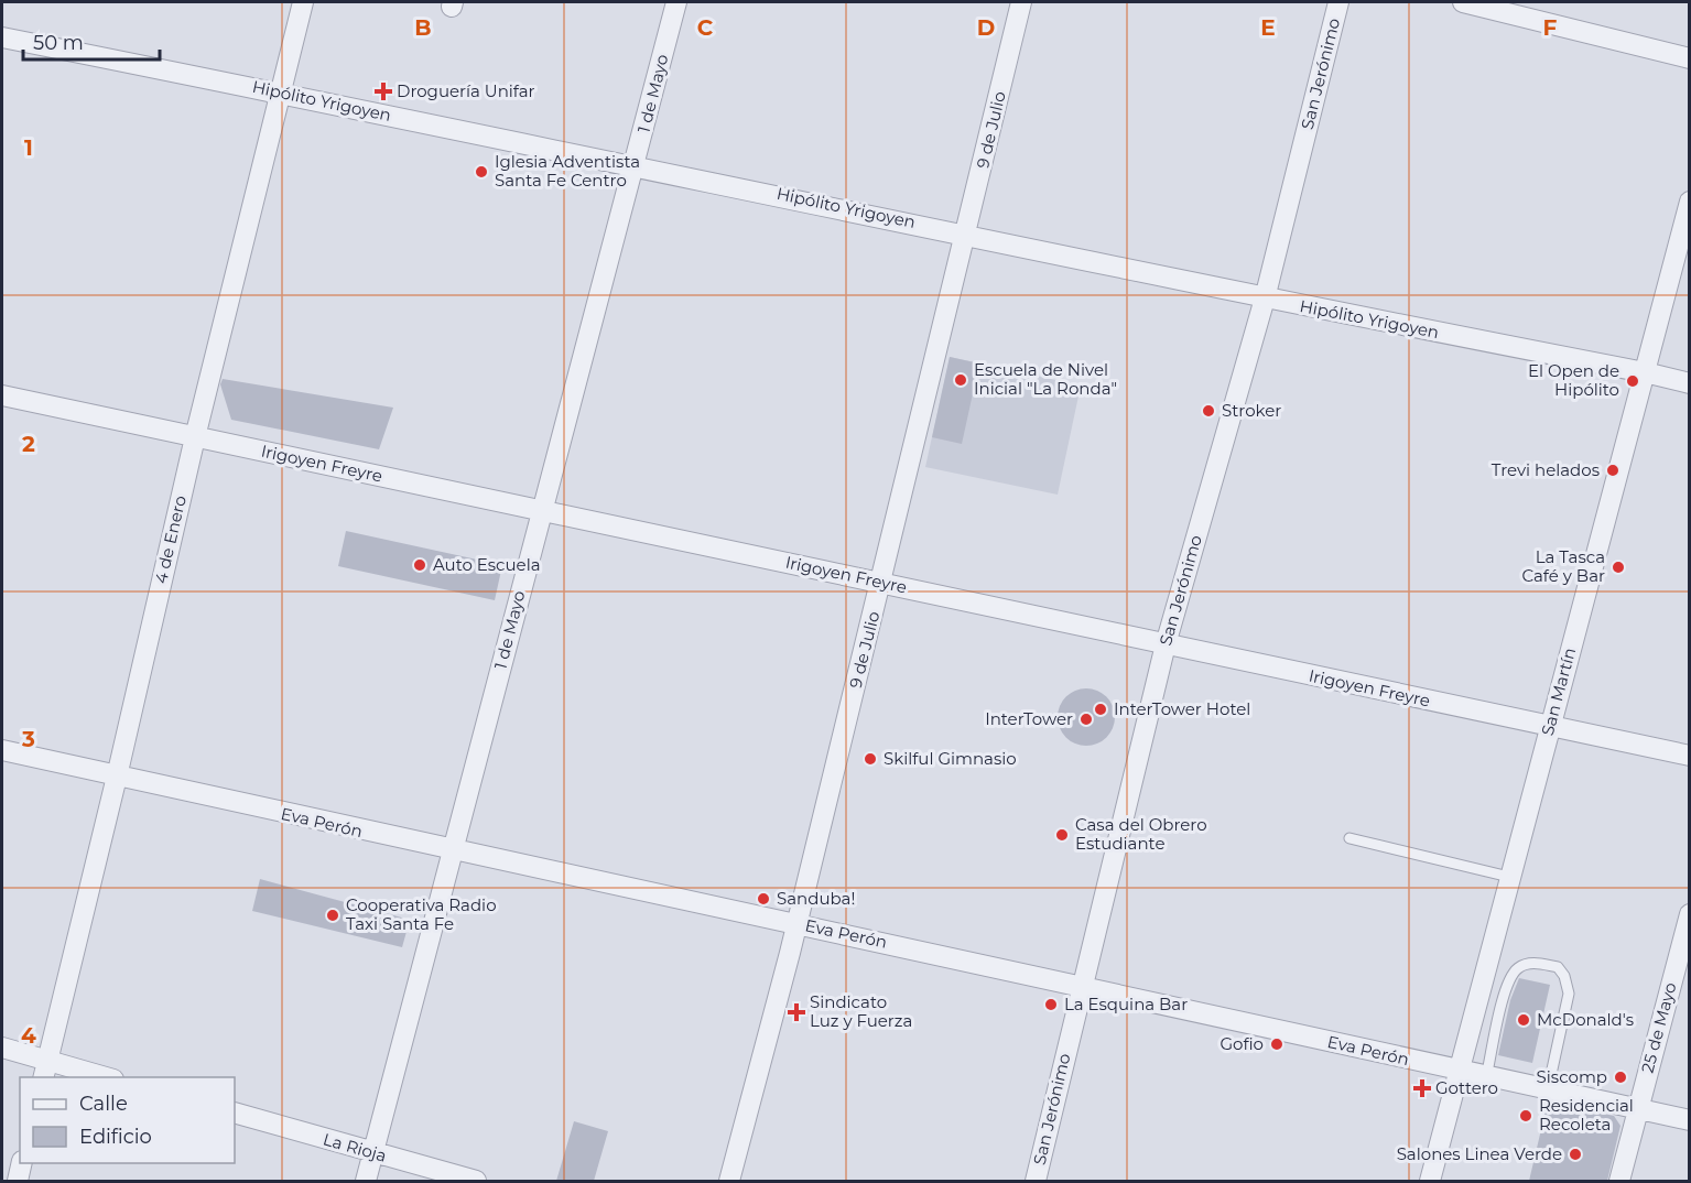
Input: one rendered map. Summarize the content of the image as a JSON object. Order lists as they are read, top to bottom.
{
  "streets": {
    "street": [
      "San Jerónimo",
      "1 de Mayo",
      "Hipólito Yrigoyen",
      "9 de Julio",
      "Irigoyen Freyre",
      "4 de Enero",
      "San Martín",
      "Eva Perón",
      "25 de Mayo",
      "La Rioja"
    ]
  },
  "crossings": [
    ["San Jerónimo", "Hipólito Yrigoyen"],
    ["San Jerónimo", "Irigoyen Freyre"],
    ["San Jerónimo", "Eva Perón"],
    ["1 de Mayo", "Hipólito Yrigoyen"],
    ["1 de Mayo", "Irigoyen Freyre"],
    ["1 de Mayo", "Eva Perón"],
    ["1 de Mayo", "La Rioja"],
    ["Hipólito Yrigoyen", "9 de Julio"],
    ["Hipólito Yrigoyen", "4 de Enero"],
    ["Hipólito Yrigoyen", "San Martín"],
    ["9 de Julio", "Irigoyen Freyre"],
    ["9 de Julio", "Eva Perón"],
    ["Irigoyen Freyre", "4 de Enero"],
    ["Irigoyen Freyre", "San Martín"],
    ["4 de Enero", "Eva Perón"],
    ["San Martín", "Eva Perón"],
    ["Eva Perón", "25 de Mayo"]
  ],
  "places": {
    "health": ["Droguería Unifar", "Sindicato Luz y Fuerza", "Gottero"],
    "other": [
      "Iglesia Adventista Santa Fe Centro",
      "Escuela de Nivel Inicial \"La Ronda\"",
      "El Open de Hipólito",
      "Stroker",
      "Trevi helados",
      "Auto Escuela",
      "La Tasca Café y Bar",
      "InterTower Hotel",
      "InterTower",
      "Skilful Gimnasio",
      "Casa del Obrero Estudiante",
      "Sanduba!",
      "Cooperativa Radio Taxi Santa Fe",
      "La Esquina Bar",
      "McDonald's",
      "Gofio",
      "Siscomp",
      "Residencial Recoleta",
      "Salones Linea Verde"
    ]
  },
  "legend": ["Calle", "Edificio"],
  "scale_bar": "50 m",
  "grid": {
    "columns": [
      "B",
      "C",
      "D",
      "E",
      "F"
    ],
    "rows": [
      "1",
      "2",
      "3",
      "4"
    ]
  }
}
